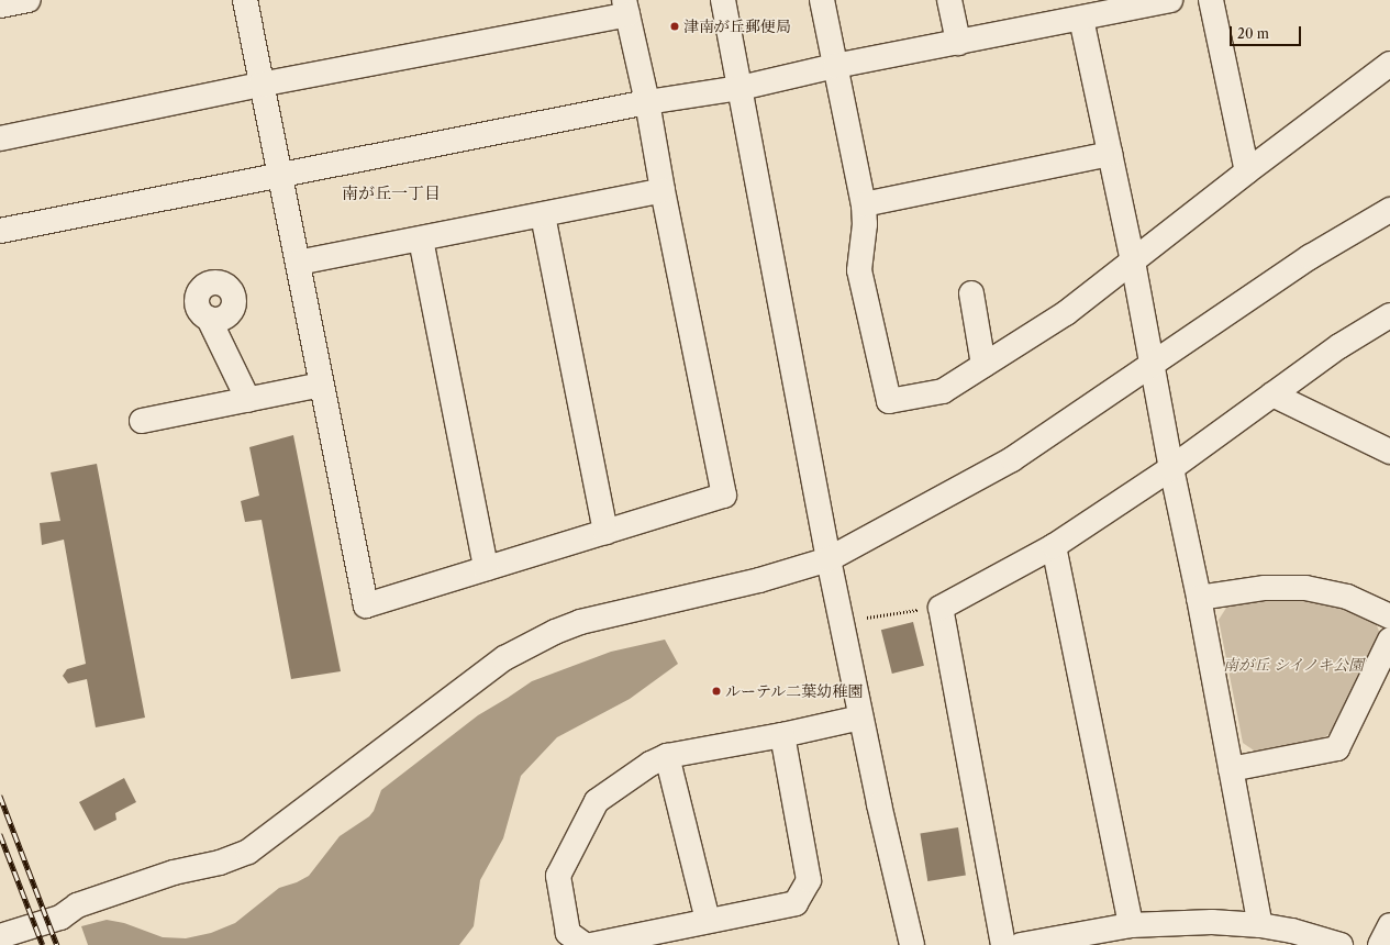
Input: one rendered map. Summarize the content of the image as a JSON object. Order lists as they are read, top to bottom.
{
  "districts": ["南が丘一丁目"],
  "parks": ["南が丘 シイノキ公園"],
  "places": ["津南が丘郵便局", "ルーテル二葉幼稚園"],
  "scale_bar": "20 m"
}
